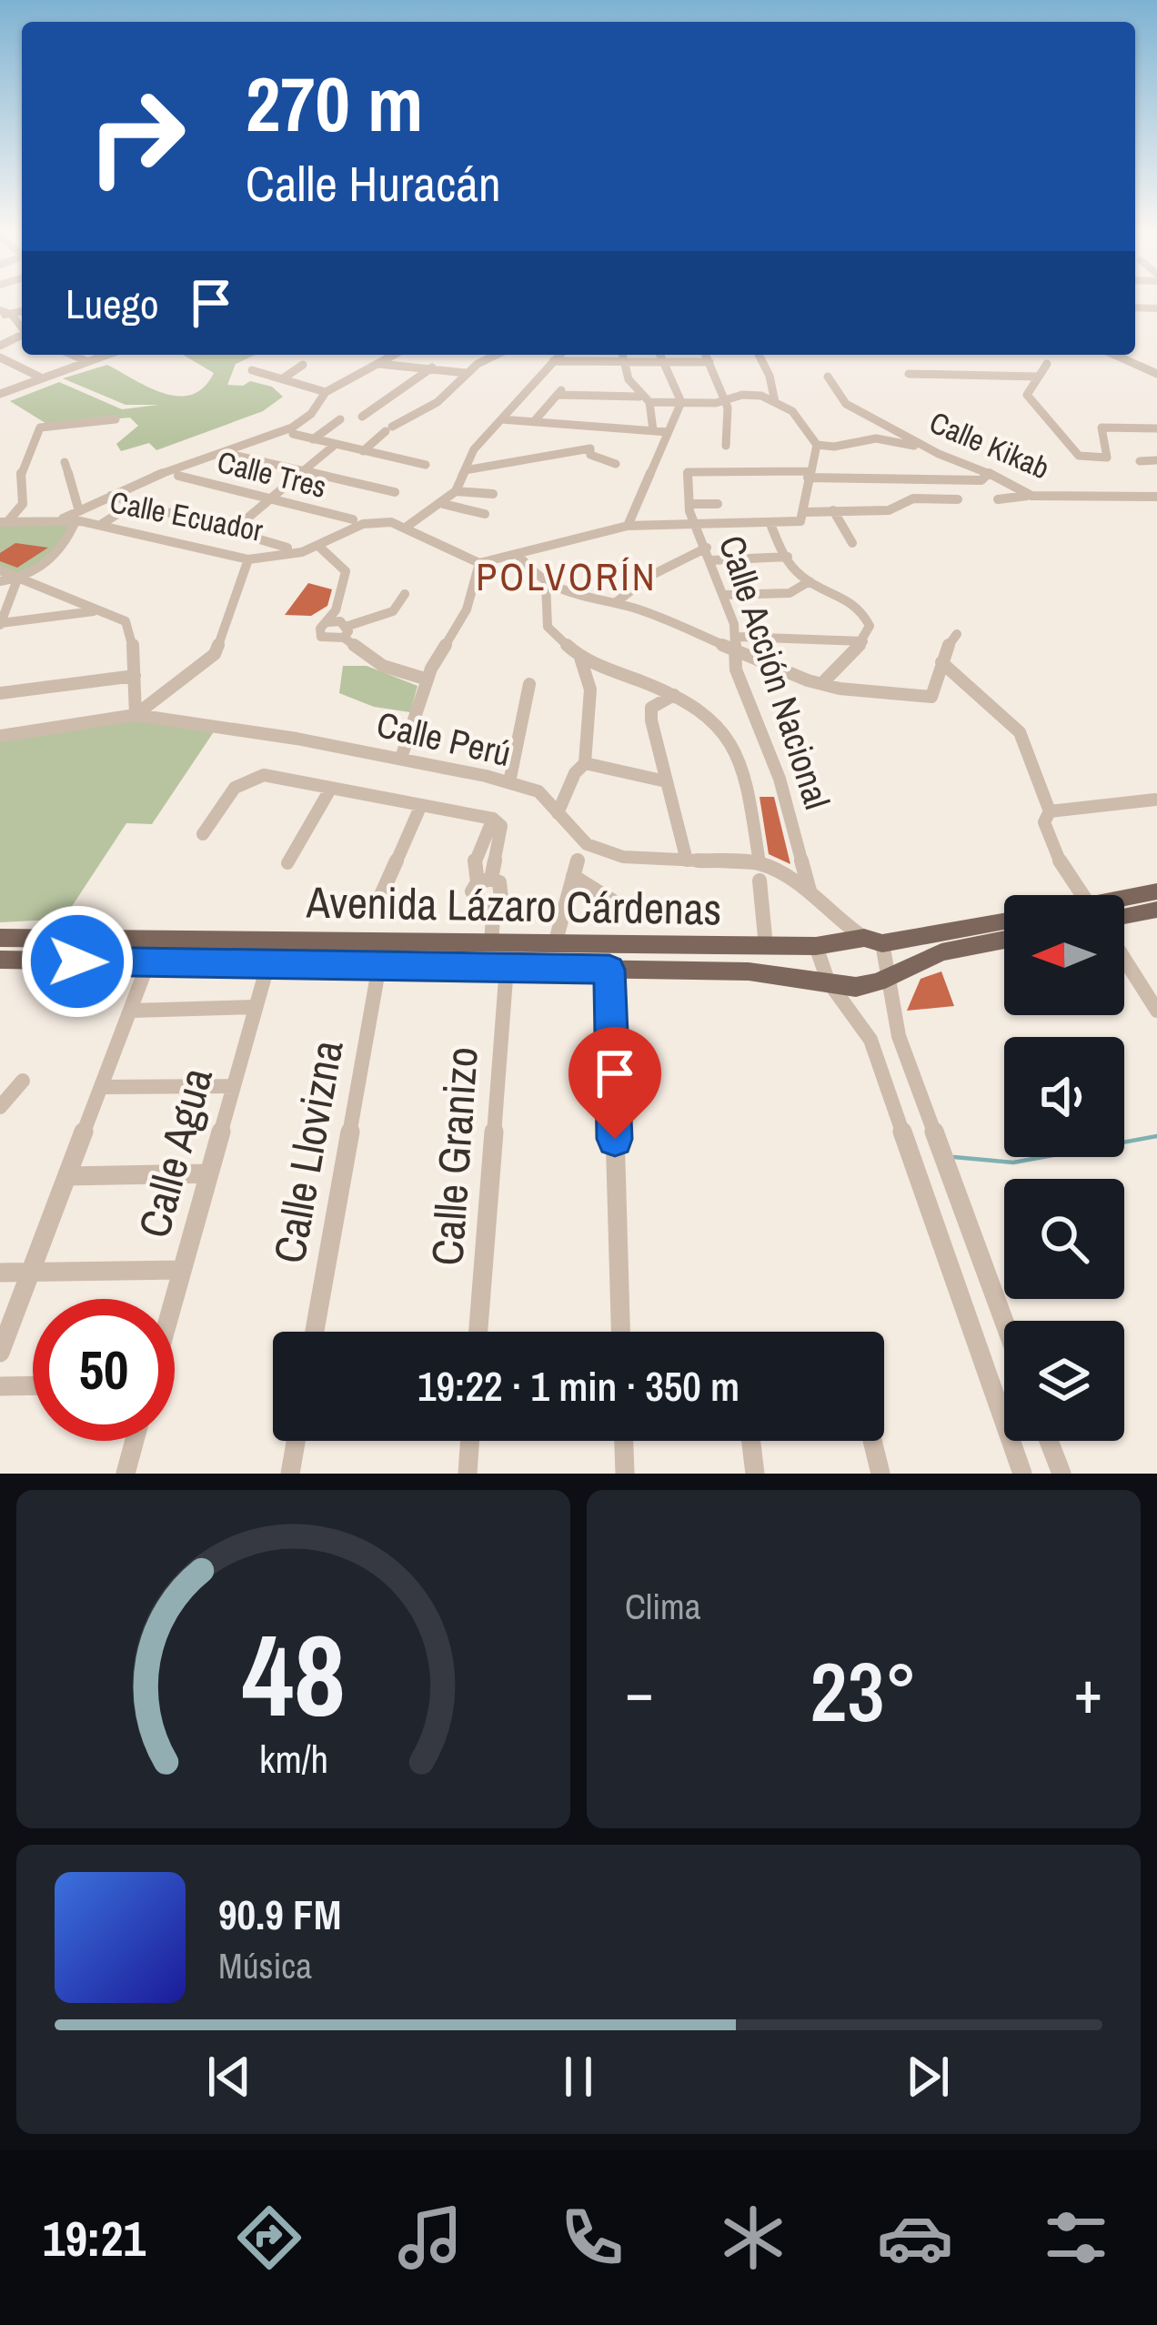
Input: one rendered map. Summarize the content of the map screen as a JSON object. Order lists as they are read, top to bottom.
{
  "streets": {
    "main road": ["Avenida Lázaro Cárdenas"],
    "street": [
      "Calle Kikab",
      "Calle Tres",
      "Calle Ecuador",
      "Calle Acción Nacional",
      "Calle Perú",
      "Calle Llovizna",
      "Calle Agua",
      "Calle Granizo"
    ]
  },
  "crossings": [
    ["Calle Acción Nacional", "Calle Perú"],
    ["Calle Perú", "Avenida Lázaro Cárdenas"],
    ["Avenida Lázaro Cárdenas", "Calle Llovizna"],
    ["Avenida Lázaro Cárdenas", "Calle Agua"],
    ["Avenida Lázaro Cárdenas", "Calle Granizo"]
  ],
  "districts": ["POLVORÍN"],
  "north": "left",
  "page": {
    "turn": ["270 m", "Calle Huracán"],
    "then": "Luego",
    "limit": "50",
    "trip": "19:22 · 1 min · 350 m",
    "tile": "Clima",
    "heat": ["−", "23°", "+"],
    "song": ["90.9 FM", "Música"],
    "tabs": "19:21",
    "gauge": ["48", "km/h"]
  }
}
